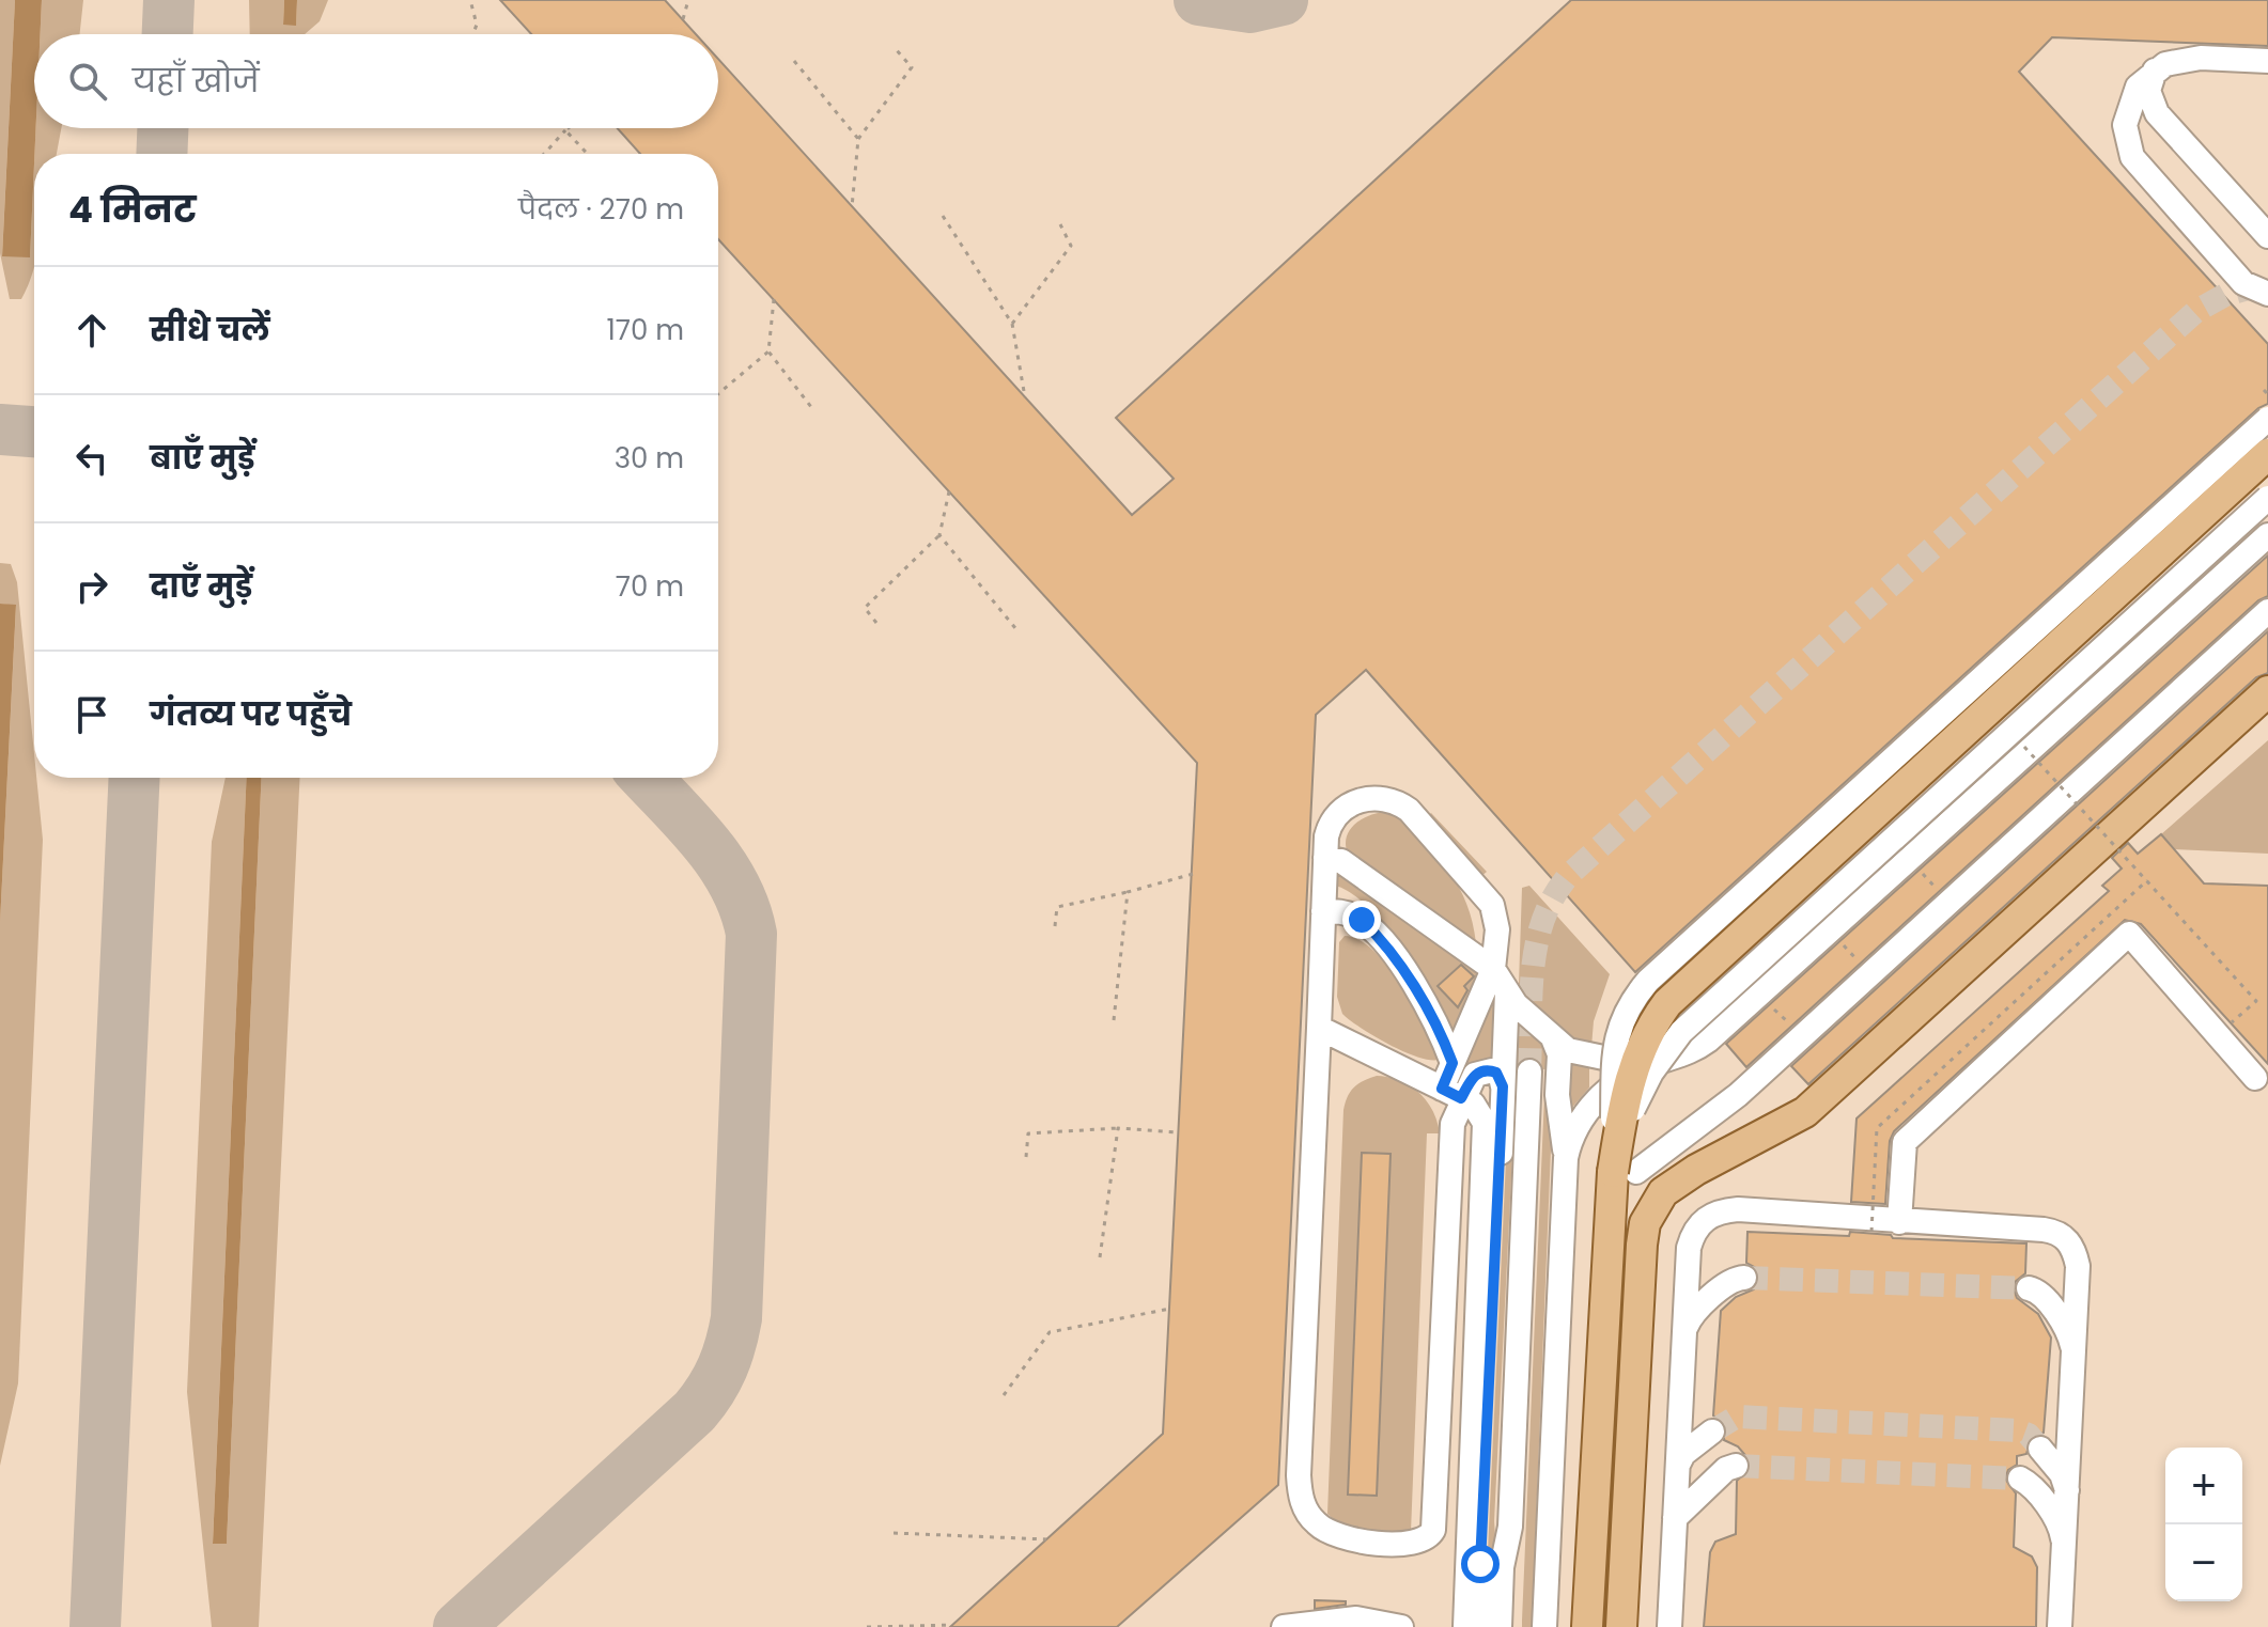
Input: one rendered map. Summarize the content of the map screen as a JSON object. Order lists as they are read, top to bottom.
{
  "page": {
    "search": "यहाँ खोजें",
    "heading": ["4 मिनट", "पैदल · 270 m"],
    "list": [
      ["सीधे चलें", "170 m"],
      ["बाएँ मुड़ें", "30 m"],
      ["दाएँ मुड़ें", "70 m"],
      "गंतव्य पर पहुँचे"
    ],
    "map_buttons": ["+", "−"]
  }
}
